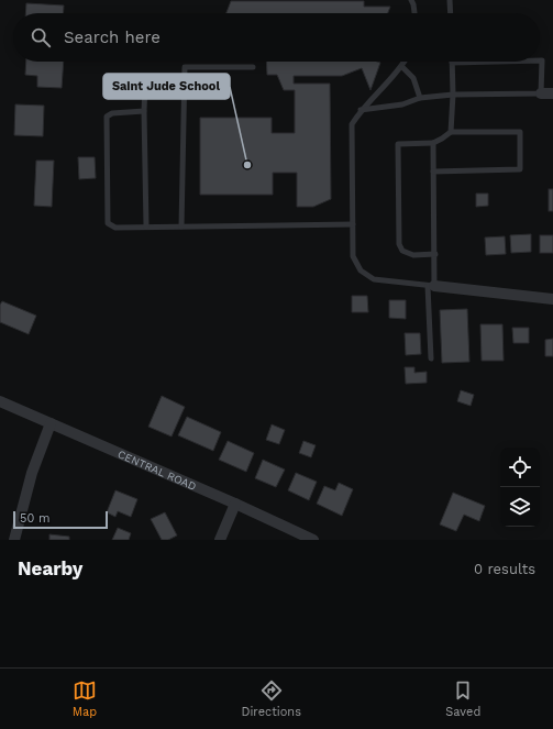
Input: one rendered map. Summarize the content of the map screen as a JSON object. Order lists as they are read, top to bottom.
{
  "streets": {
    "street": ["CENTRAL ROAD"]
  },
  "places": ["Saint Jude School"],
  "scale_bar": "50 m",
  "page": {
    "search": "Search here",
    "scale": "50 m",
    "heading": ["Nearby", "0 results"],
    "nav": ["Map", "Directions", "Saved"]
  }
}
